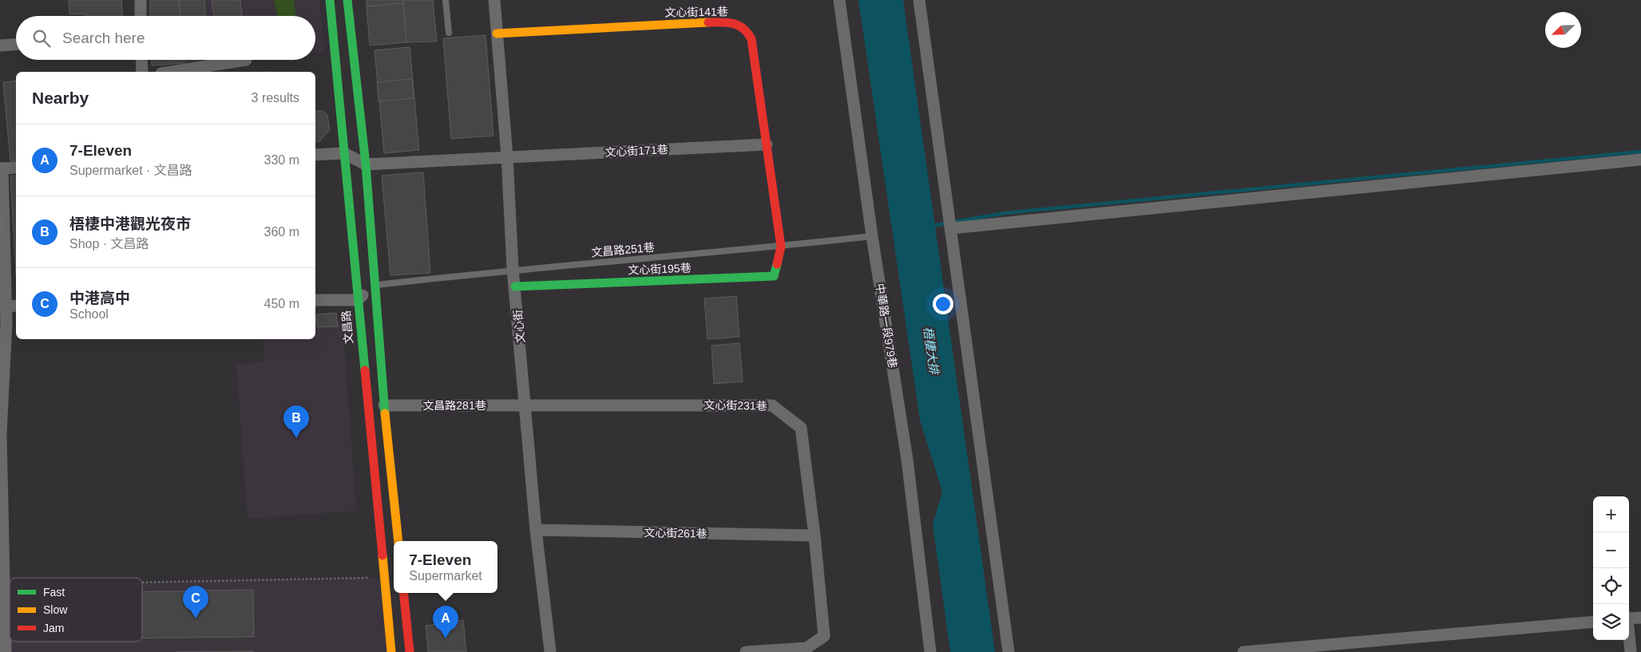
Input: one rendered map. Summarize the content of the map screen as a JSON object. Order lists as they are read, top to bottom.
{
  "streets": {
    "street": [
      "文心街141巷",
      "文心街171巷",
      "文心街195巷",
      "中華路一段979巷",
      "文心街",
      "文昌路",
      "文昌路281巷",
      "文心街231巷",
      "文心街261巷"
    ],
    "lane": ["文昌路251巷"]
  },
  "crossings": [
    ["文心街141巷", "文心街171巷"],
    ["文心街141巷", "文昌路251巷"],
    ["文心街141巷", "文心街195巷"],
    ["文心街141巷", "文心街"],
    ["文心街171巷", "文心街"],
    ["文昌路251巷", "文心街195巷"],
    ["文昌路251巷", "中華路一段979巷"],
    ["文昌路251巷", "文心街"],
    ["文心街195巷", "文心街"],
    ["文心街", "文昌路281巷"],
    ["文心街", "文心街231巷"],
    ["文心街", "文心街261巷"],
    ["文昌路281巷", "文心街231巷"],
    ["文心街231巷", "文心街261巷"]
  ],
  "water": ["梧棲大排"],
  "legend": ["Fast", "Slow", "Jam"],
  "north": "bottom left",
  "page": {
    "search": "Search here",
    "heading": ["Nearby", "3 results"],
    "list": [
      {
        "mark": "A",
        "name": "7-Eleven",
        "note": "Supermarket · 文昌路",
        "value": "330 m"
      },
      {
        "mark": "B",
        "name": "梧棲中港觀光夜市",
        "note": "Shop · 文昌路",
        "value": "360 m"
      },
      {
        "mark": "C",
        "name": "中港高中",
        "note": "School",
        "value": "450 m"
      }
    ],
    "pins": ["B", "C", "A"],
    "map_buttons": ["+", "−"],
    "popup": ["7-Eleven", "Supermarket"]
  }
}
